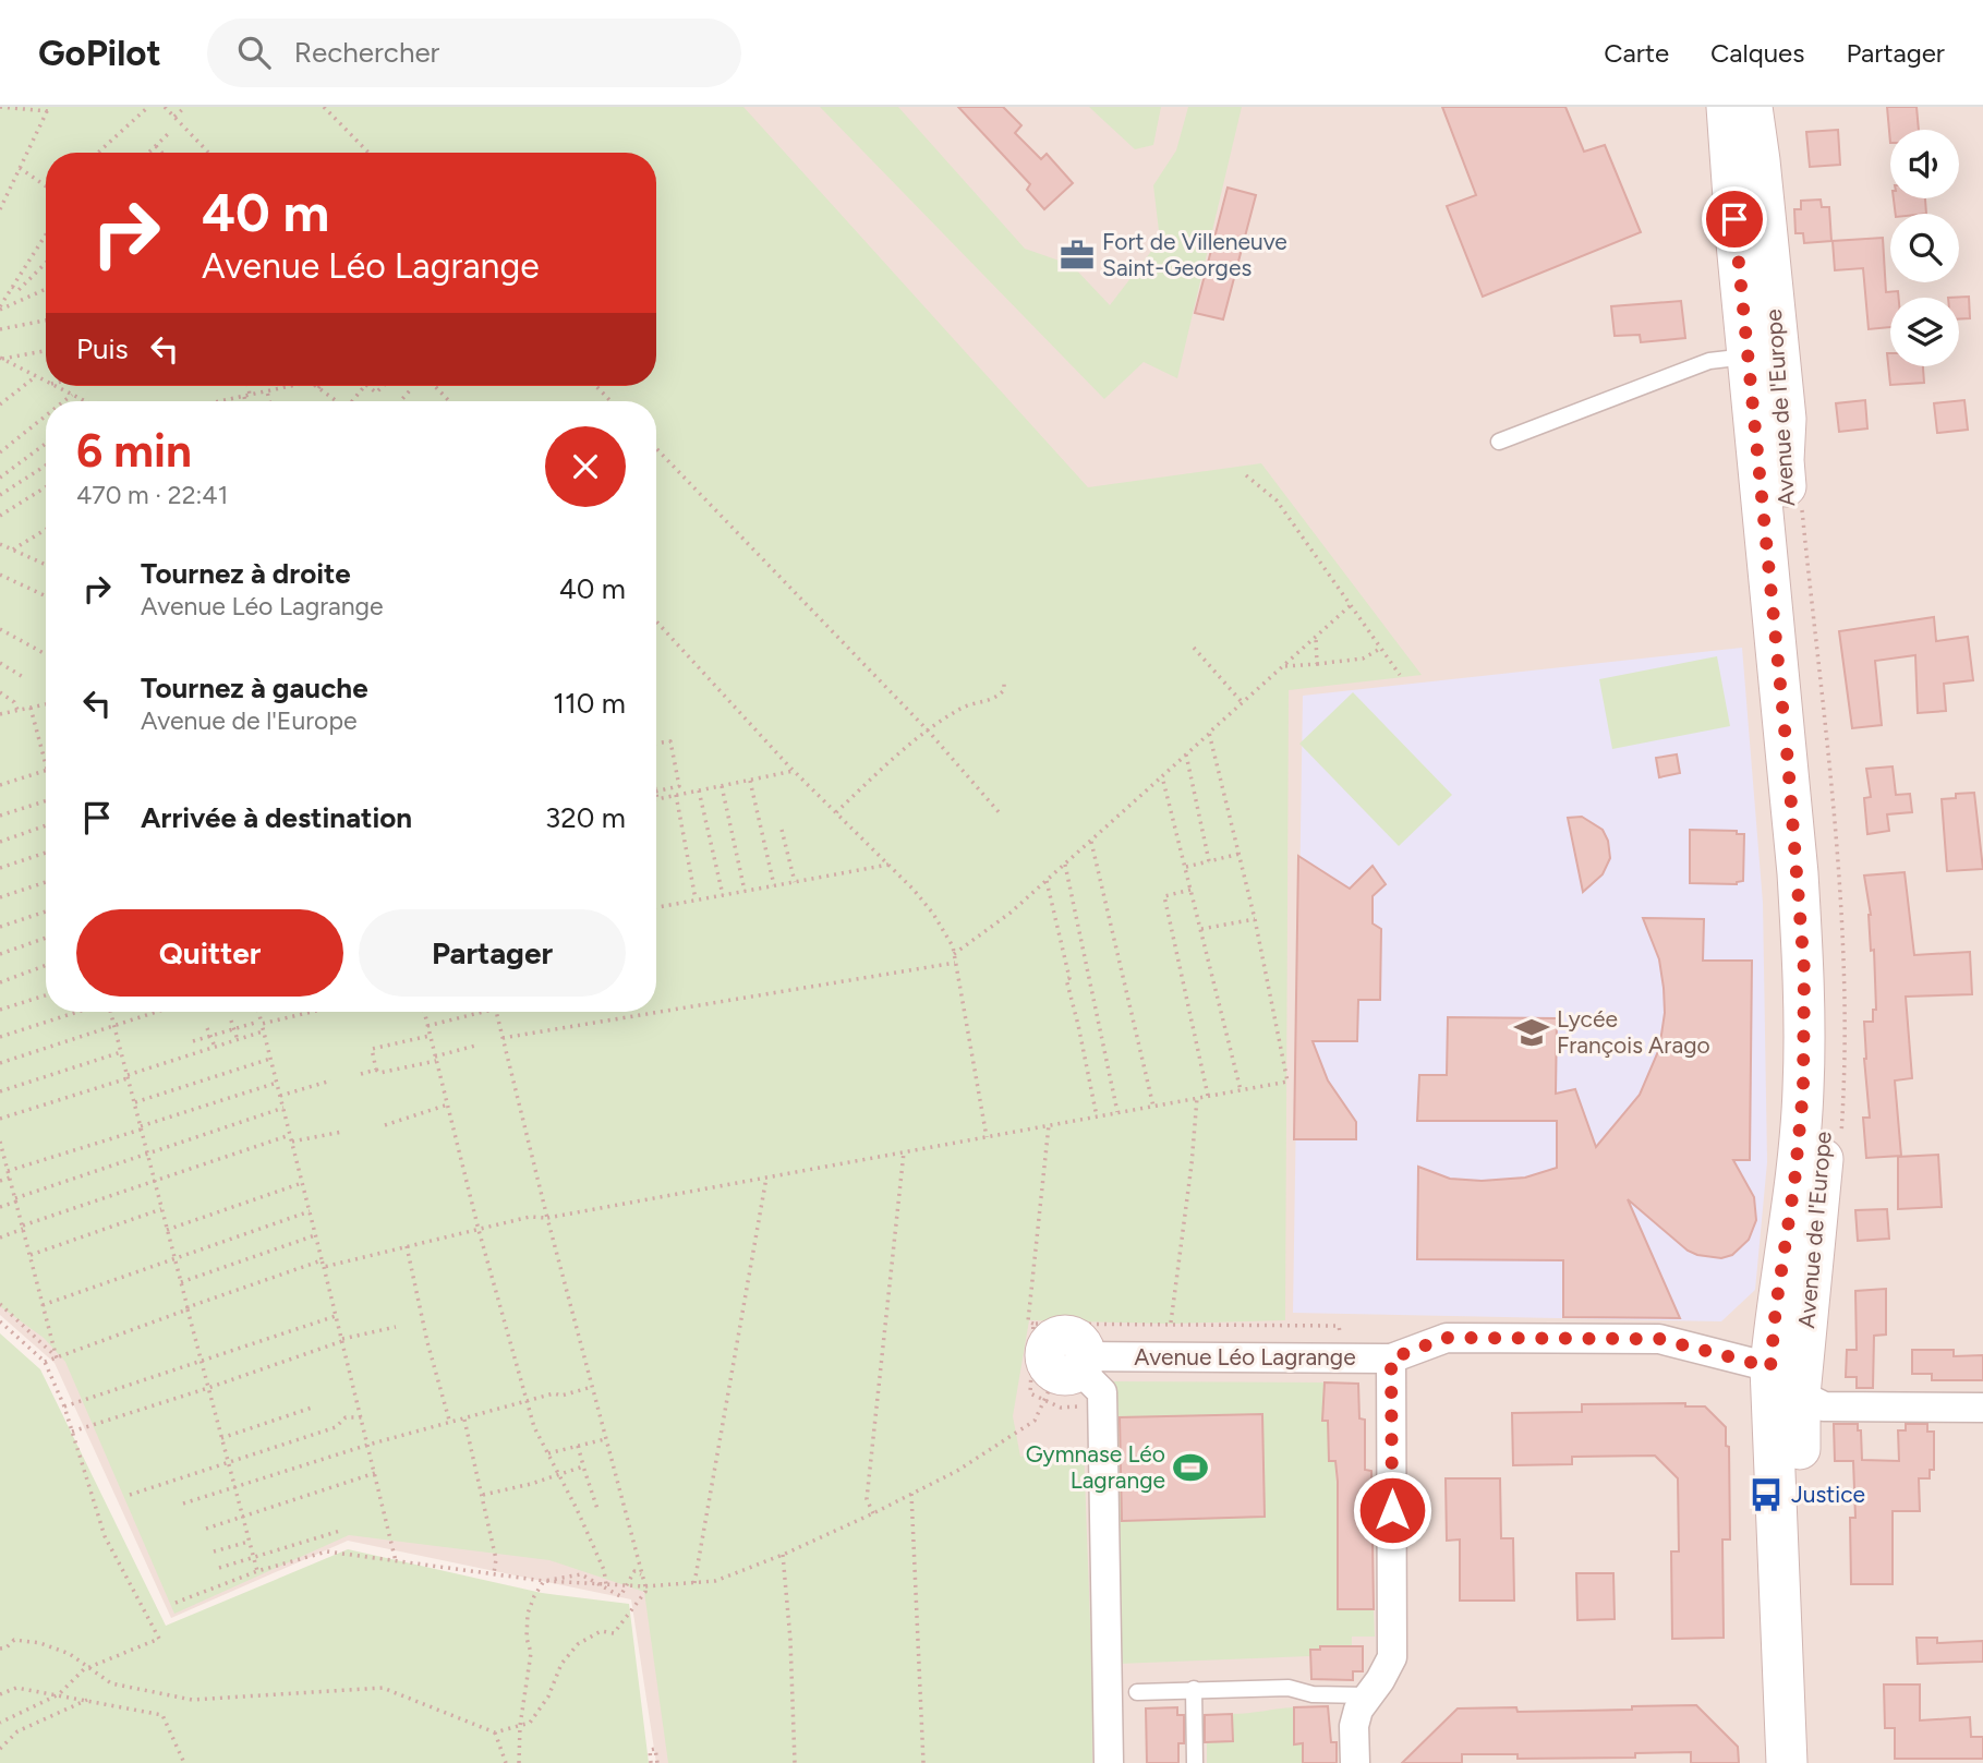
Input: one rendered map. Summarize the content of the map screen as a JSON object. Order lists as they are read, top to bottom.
{
  "streets": {
    "main road": ["Avenue de l'Europe"],
    "street": ["Avenue Léo Lagrange"]
  },
  "crossings": [
    ["Avenue de l'Europe", "Avenue Léo Lagrange"]
  ],
  "places": {
    "office": ["Fort de Villeneuve Saint-Georges"],
    "school or university": ["Lycée François Arago"],
    "sports": ["Gymnase Léo Lagrange"],
    "bus stop": ["Justice"]
  },
  "page": {
    "header": "GoPilot",
    "search": "Rechercher",
    "nav": ["Carte", "Calques", "Partager"],
    "turn": ["40 m", "Avenue Léo Lagrange"],
    "then": "Puis",
    "heading": ["6 min", "470 m · 22:41"],
    "list": [
      {
        "name": "Tournez à droite",
        "note": "Avenue Léo Lagrange",
        "value": "40 m"
      },
      {
        "name": "Tournez à gauche",
        "note": "Avenue de l'Europe",
        "value": "110 m"
      },
      {
        "name": "Arrivée à destination",
        "value": "320 m"
      }
    ],
    "buttons": ["Quitter", "Partager"]
  }
}
